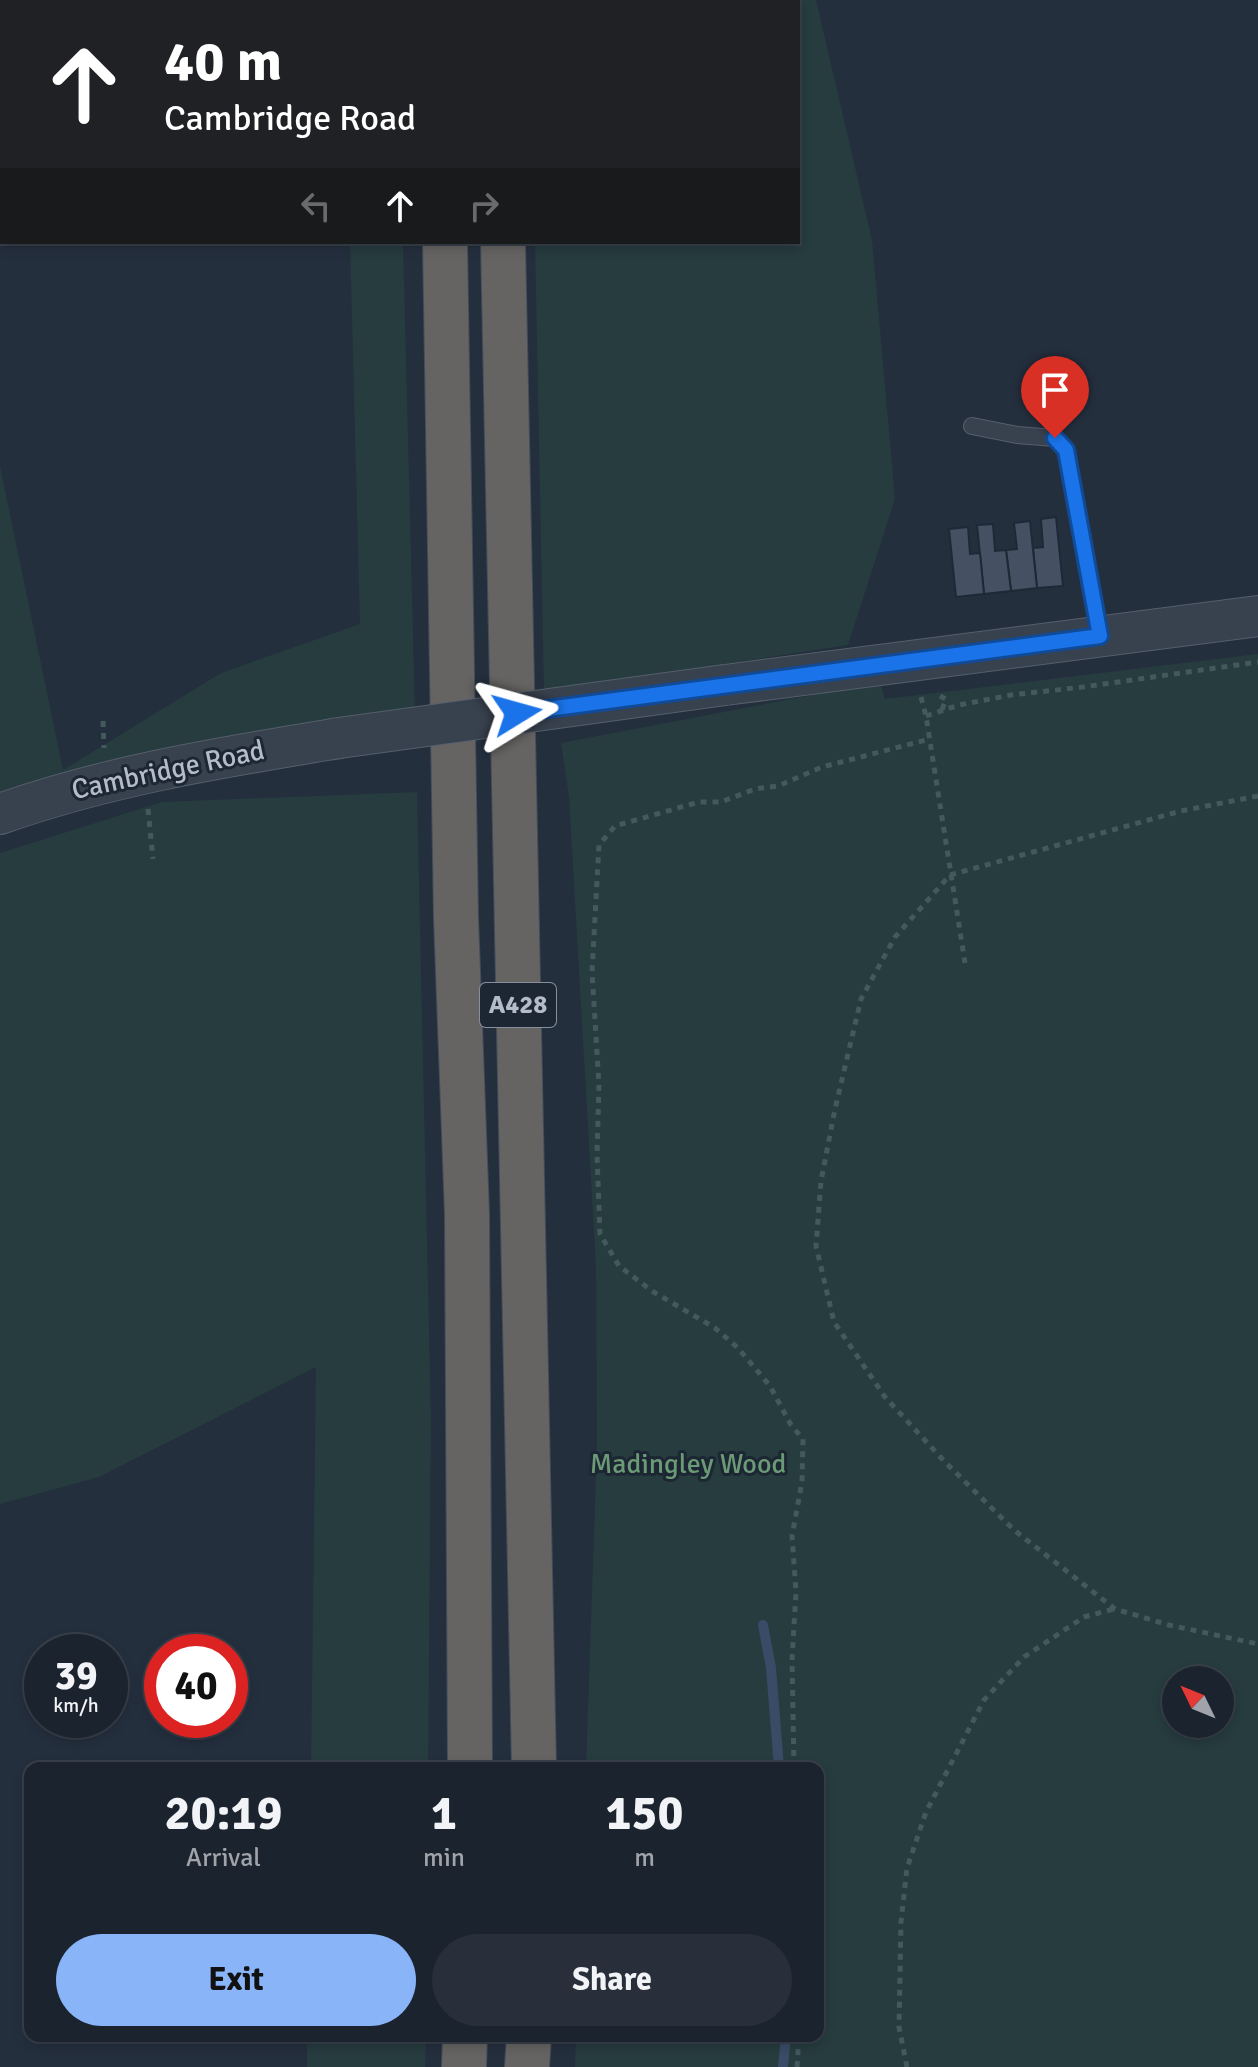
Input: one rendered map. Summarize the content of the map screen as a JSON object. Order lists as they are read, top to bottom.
{
  "streets": {
    "highway": ["A428"],
    "street": ["Cambridge Road"]
  },
  "parks": ["Madingley Wood"],
  "north": "top left",
  "page": {
    "turn": ["40 m", "Cambridge Road"],
    "speed": "39 km/h",
    "limit": "40",
    "eta": [
      "20:19",
      "Arrival",
      "1",
      "min",
      "150",
      "m"
    ],
    "buttons": ["Exit", "Share"]
  }
}
